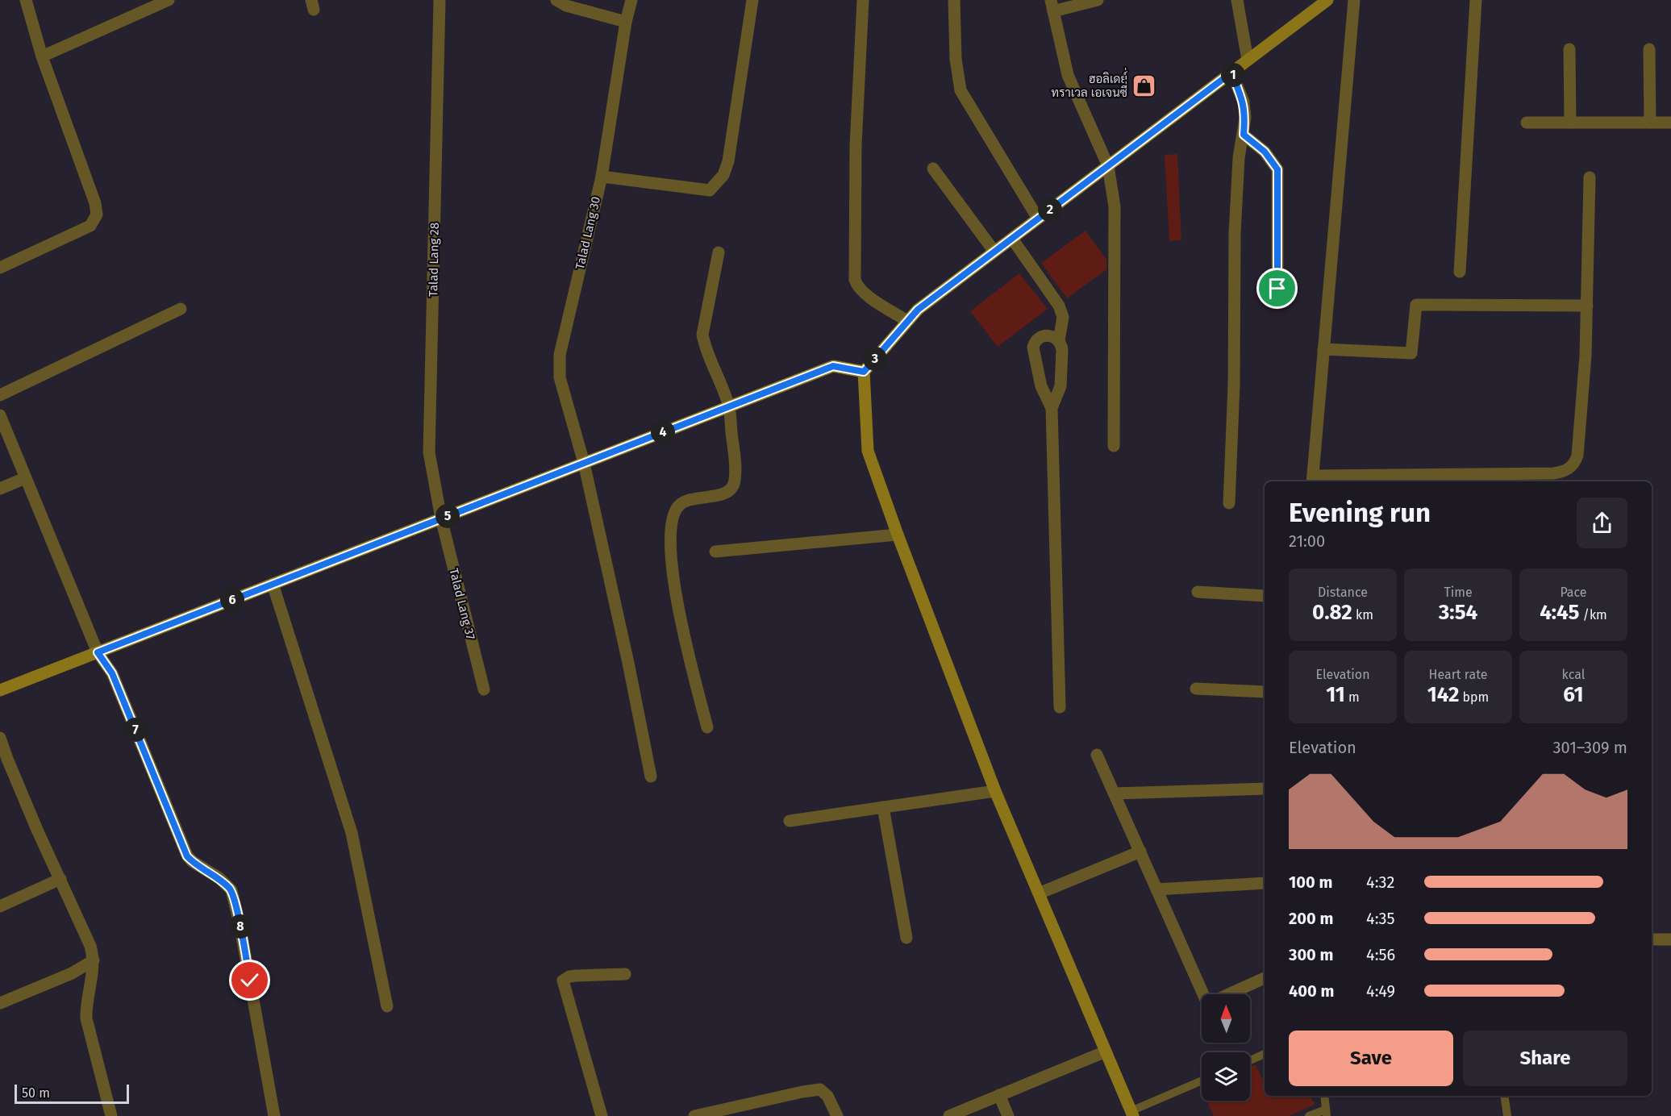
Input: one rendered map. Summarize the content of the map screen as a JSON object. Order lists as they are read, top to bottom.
{
  "streets": {
    "street": ["Talad Lang 30", "Talad Lang 28", "Talad Lang 37"]
  },
  "crossings": [
    ["Talad Lang 28", "Talad Lang 37"]
  ],
  "places": {
    "shop": ["ฮอลิเดย์่ ทราเวล เอเจนซี่"]
  },
  "scale_bar": "50 m",
  "north": "top",
  "page": {
    "pins": [
      "1",
      "2",
      "3",
      "4",
      "5",
      "6",
      "7",
      "8"
    ],
    "heading": ["Evening run", "21:00"],
    "stats": [
      ["Distance", "0.82 km"],
      ["Time", "3:54"],
      ["Pace", "4:45 /km"],
      ["Elevation", "11 m"],
      ["Heart rate", "142 bpm"],
      ["kcal", "61"]
    ],
    "chart": ["Elevation", "301–309 m"],
    "list": [
      {
        "name": "100 m",
        "note": "4:32"
      },
      {
        "name": "200 m",
        "note": "4:35"
      },
      {
        "name": "300 m",
        "note": "4:56"
      },
      {
        "name": "400 m",
        "note": "4:49"
      }
    ],
    "buttons": ["Save", "Share"],
    "scale": "50 m"
  }
}
